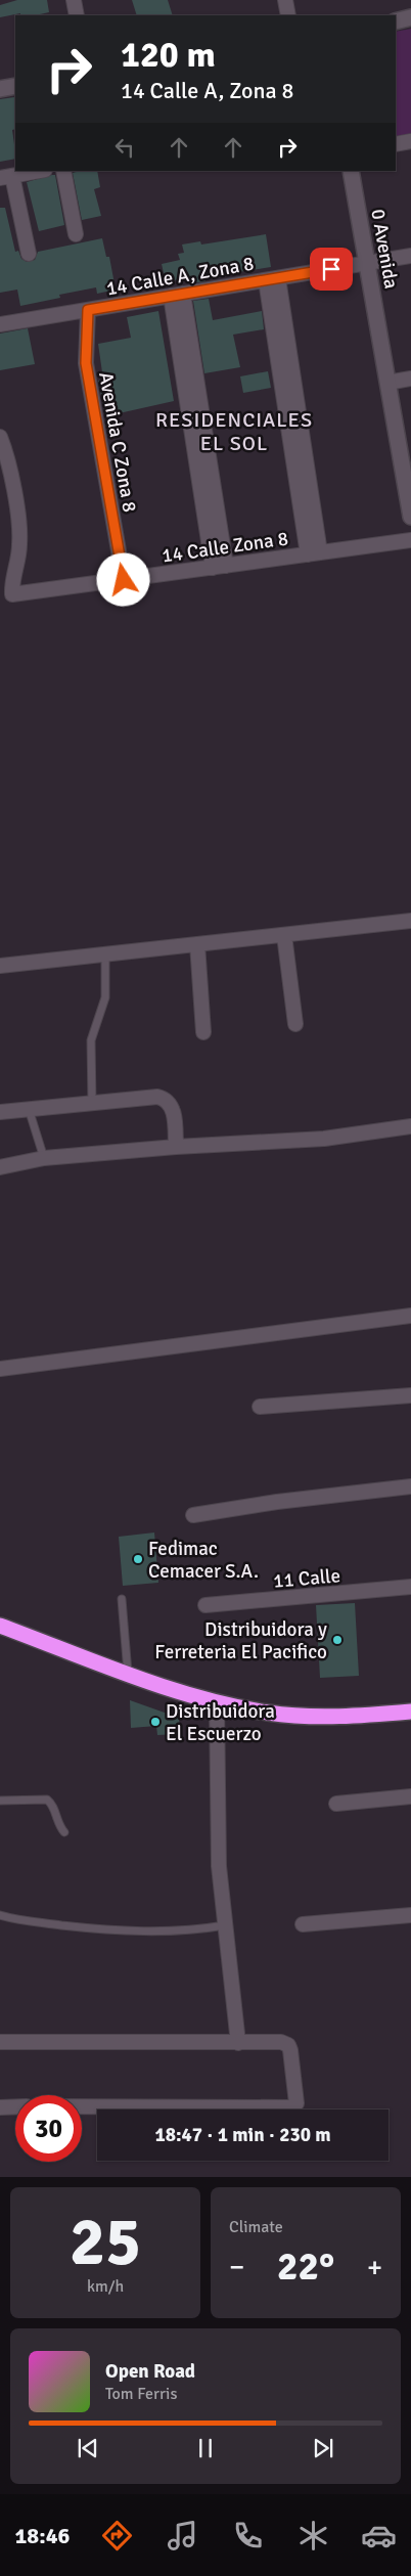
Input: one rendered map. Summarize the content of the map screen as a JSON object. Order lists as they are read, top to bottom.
{
  "streets": {
    "street": [
      "0 Avenida",
      "14 Calle A, Zona 8",
      "Avenida C Zona 8",
      "14 Calle Zona 8",
      "11 Calle"
    ]
  },
  "crossings": [
    ["0 Avenida", "14 Calle A, Zona 8"],
    ["14 Calle A, Zona 8", "Avenida C Zona 8"],
    ["Avenida C Zona 8", "14 Calle Zona 8"]
  ],
  "districts": ["RESIDENCIALES EL SOL"],
  "places": ["Fedimac Cemacer S.A.", "Distribuidora y Ferreteria El Pacifico", "Distribuidora El Escuerzo"],
  "page": {
    "turn": ["120 m", "14 Calle A, Zona 8"],
    "limit": "30",
    "trip": "18:47 · 1 min · 230 m",
    "tile": [
      ["25", "km/h"],
      "Climate"
    ],
    "heat": ["−", "22°", "+"],
    "song": ["Open Road", "Tom Ferris"],
    "tabs": "18:46"
  }
}
